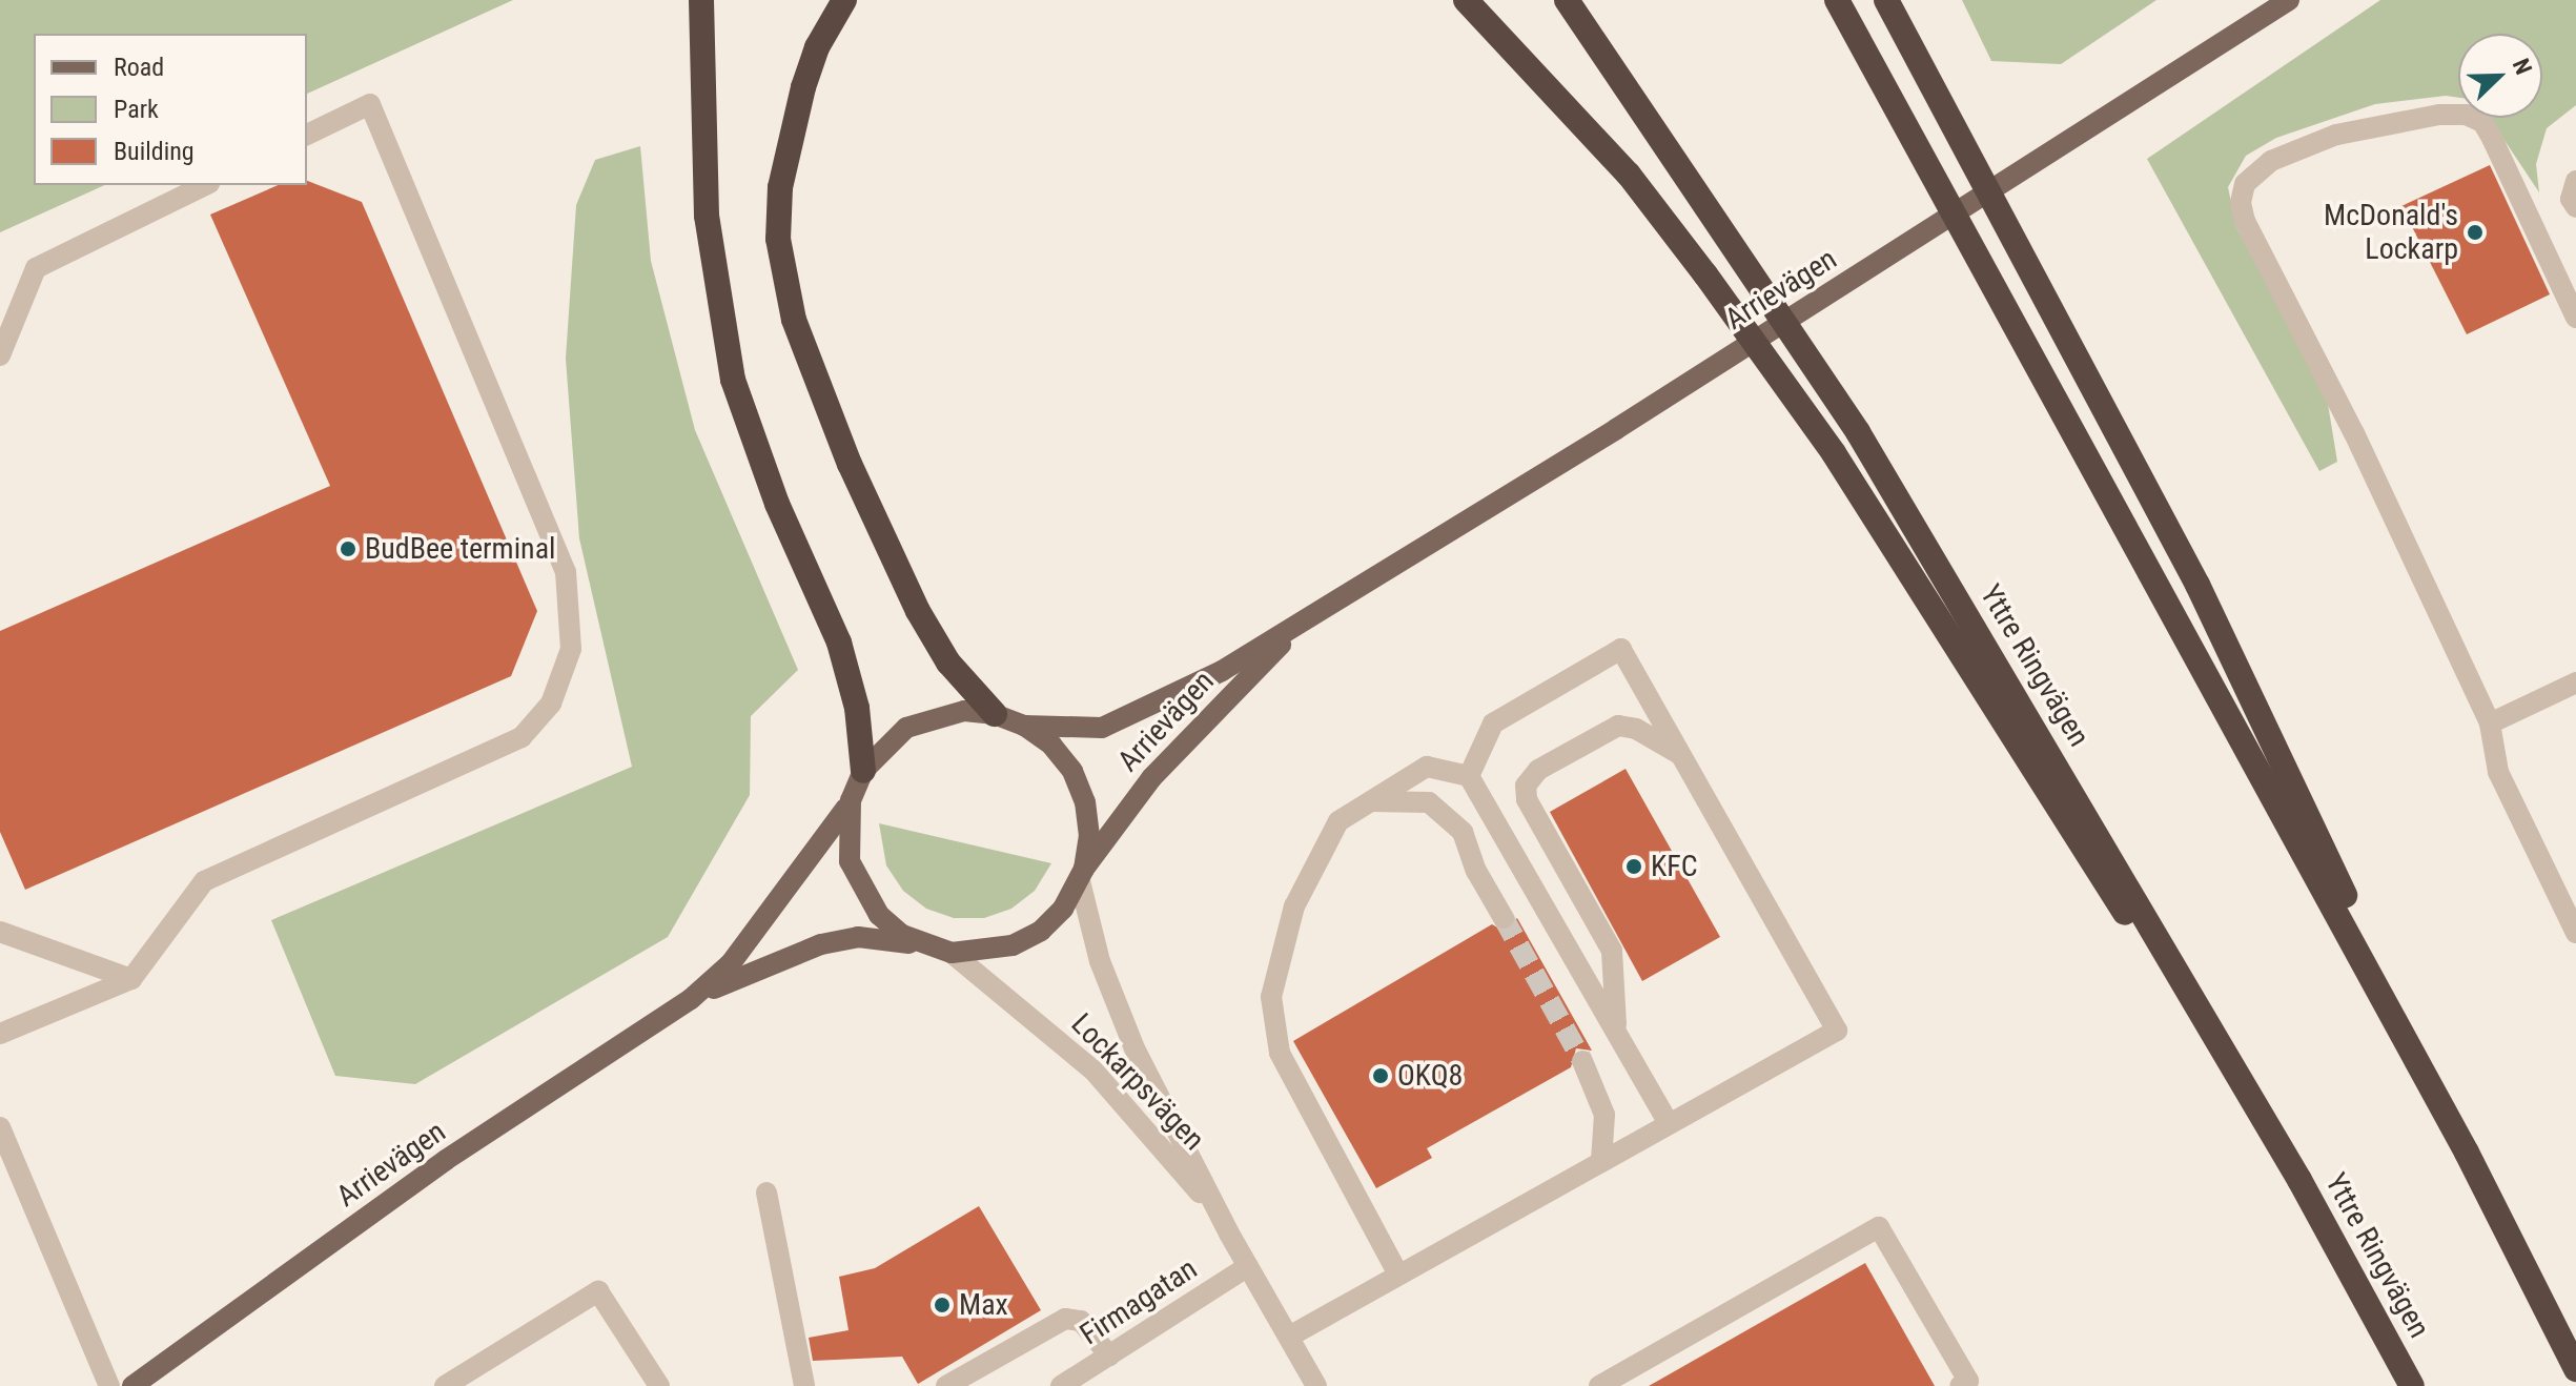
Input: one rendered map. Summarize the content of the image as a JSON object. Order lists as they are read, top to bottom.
{
  "streets": {
    "highway": ["Yttre Ringvägen"],
    "main road": ["Arrievägen"],
    "street": ["Lockarpsvägen", "Firmagatan"]
  },
  "crossings": [
    ["Arrievägen", "Lockarpsvägen"],
    ["Lockarpsvägen", "Firmagatan"]
  ],
  "places": [
    "McDonald's Lockarp",
    "BudBee terminal",
    "KFC",
    "OKQ8",
    "Max"
  ],
  "legend": ["Road", "Park", "Building"],
  "north": "top right"
}
